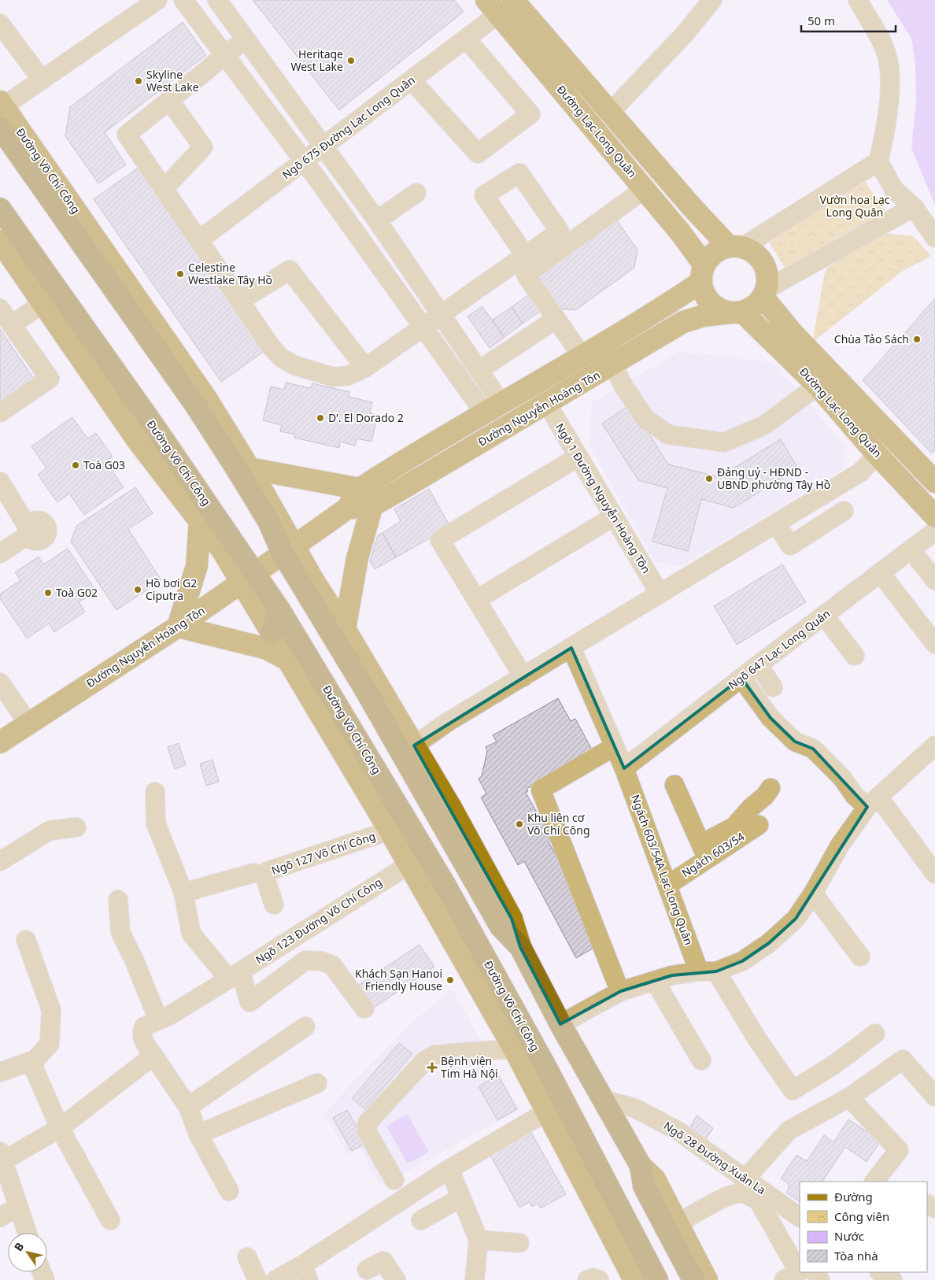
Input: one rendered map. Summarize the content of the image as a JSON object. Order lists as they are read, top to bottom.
{
  "streets": {
    "highway": ["Đường Võ Chí Công"],
    "main road": ["Đường Lạc Long Quân", "Đường Nguyễn Hoàng Tôn"],
    "street": [
      "Ngõ 675 Đường Lạc Long Quân",
      "Ngõ 1 Đường Nguyễn Hoàng Tôn",
      "Ngõ 647 Lạc Long Quân",
      "Ngõ 127 Võ Chí Công",
      "Ngách 603/54",
      "Ngách 603/54A Lạc Long Quân",
      "Ngõ 123 Đường Võ Chí Công",
      "Ngõ 28 Đường Xuân La"
    ]
  },
  "crossings": [
    ["Ngõ 675 Đường Lạc Long Quân", "Đường Lạc Long Quân"],
    ["Đường Lạc Long Quân", "Đường Nguyễn Hoàng Tôn"],
    ["Đường Võ Chí Công", "Đường Nguyễn Hoàng Tôn"],
    ["Đường Võ Chí Công", "Ngõ 127 Võ Chí Công"],
    ["Đường Võ Chí Công", "Ngõ 123 Đường Võ Chí Công"],
    ["Đường Võ Chí Công", "Ngõ 28 Đường Xuân La"],
    ["Đường Nguyễn Hoàng Tôn", "Ngõ 1 Đường Nguyễn Hoàng Tôn"],
    ["Ngõ 647 Lạc Long Quân", "Ngách 603/54A Lạc Long Quân"],
    ["Ngách 603/54", "Ngách 603/54A Lạc Long Quân"]
  ],
  "parks": ["Vườn hoa Lạc Long Quân"],
  "places": {
    "other": [
      "Heritage West Lake",
      "Skyline West Lake",
      "Celestine Westlake Tây Hồ",
      "Chùa Tảo Sách",
      "D’. El Dorado 2",
      "Toà G03",
      "Đảng uỷ - HĐND - UBND phường Tây Hồ",
      "Hồ bơi G2 Ciputra",
      "Toà G02",
      "Khu liên cơ Võ Chí Công",
      "Khách Sạn Hanoi Friendly House"
    ],
    "health": ["Bệnh viện Tim Hà Nội"]
  },
  "legend": [
    "Đường",
    "Công viên",
    "Nước",
    "Tòa nhà"
  ],
  "scale_bar": "50 m",
  "north": "top left"
}
